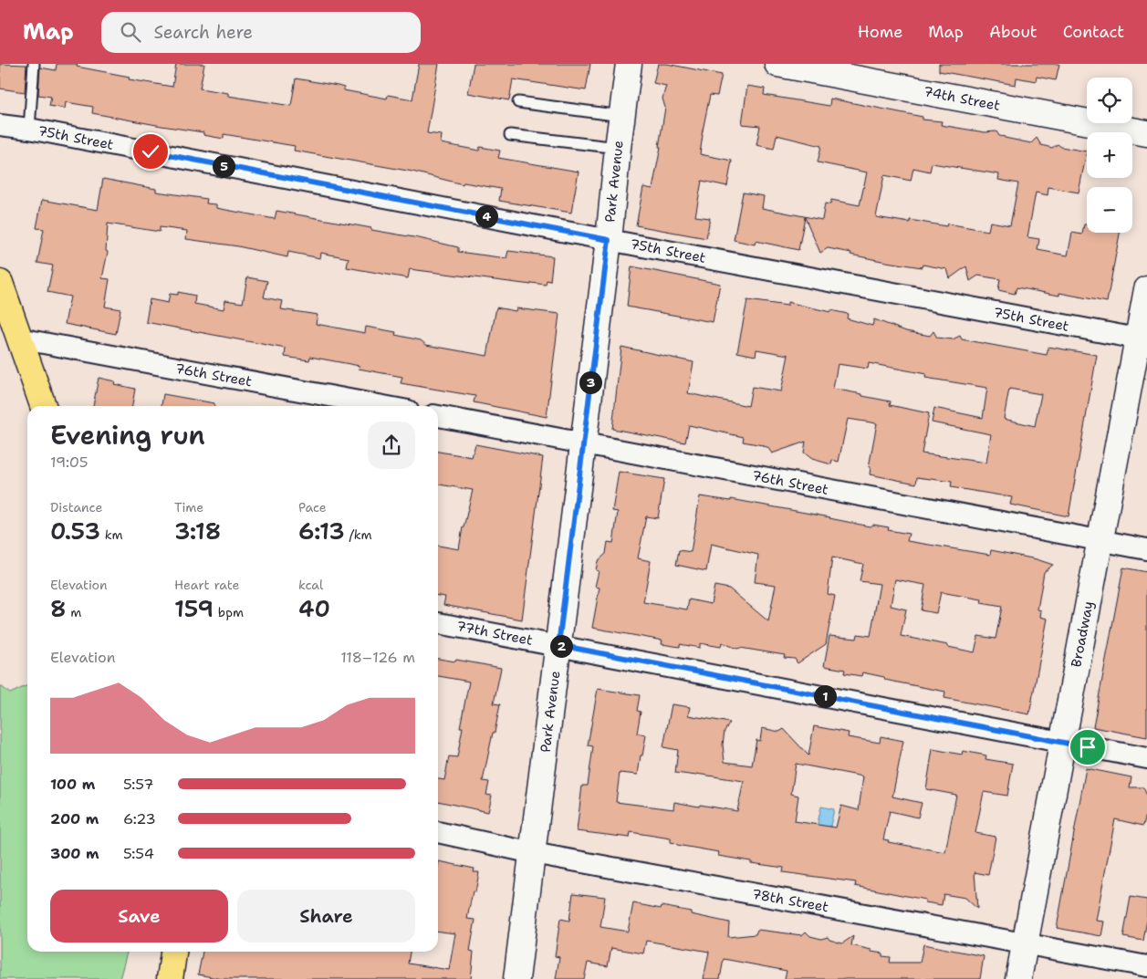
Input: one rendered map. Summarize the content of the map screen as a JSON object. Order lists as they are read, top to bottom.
{
  "streets": {
    "street": [
      "74th Street",
      "75th Street",
      "Park Avenue",
      "76th Street",
      "77th Street",
      "Broadway",
      "78th Street"
    ]
  },
  "crossings": [
    ["75th Street", "Park Avenue"],
    ["75th Street", "Broadway"],
    ["Park Avenue", "76th Street"],
    ["Park Avenue", "77th Street"],
    ["Park Avenue", "78th Street"],
    ["76th Street", "Broadway"],
    ["77th Street", "Broadway"],
    ["Broadway", "78th Street"]
  ],
  "page": {
    "header": "Map",
    "search": "Search here",
    "nav": [
      "Home",
      "Map",
      "About",
      "Contact"
    ],
    "map_buttons": ["+", "−"],
    "pins": [
      "5",
      "4",
      "3",
      "2",
      "1"
    ],
    "heading": ["Evening run", "19:05"],
    "stats": [
      ["Distance", "0.53 km"],
      ["Time", "3:18"],
      ["Pace", "6:13 /km"],
      ["Elevation", "8 m"],
      ["Heart rate", "159 bpm"],
      ["kcal", "40"]
    ],
    "chart": ["Elevation", "118–126 m"],
    "list": [
      {
        "name": "100 m",
        "note": "5:57"
      },
      {
        "name": "200 m",
        "note": "6:23"
      },
      {
        "name": "300 m",
        "note": "5:54"
      }
    ],
    "buttons": ["Save", "Share"]
  }
}
